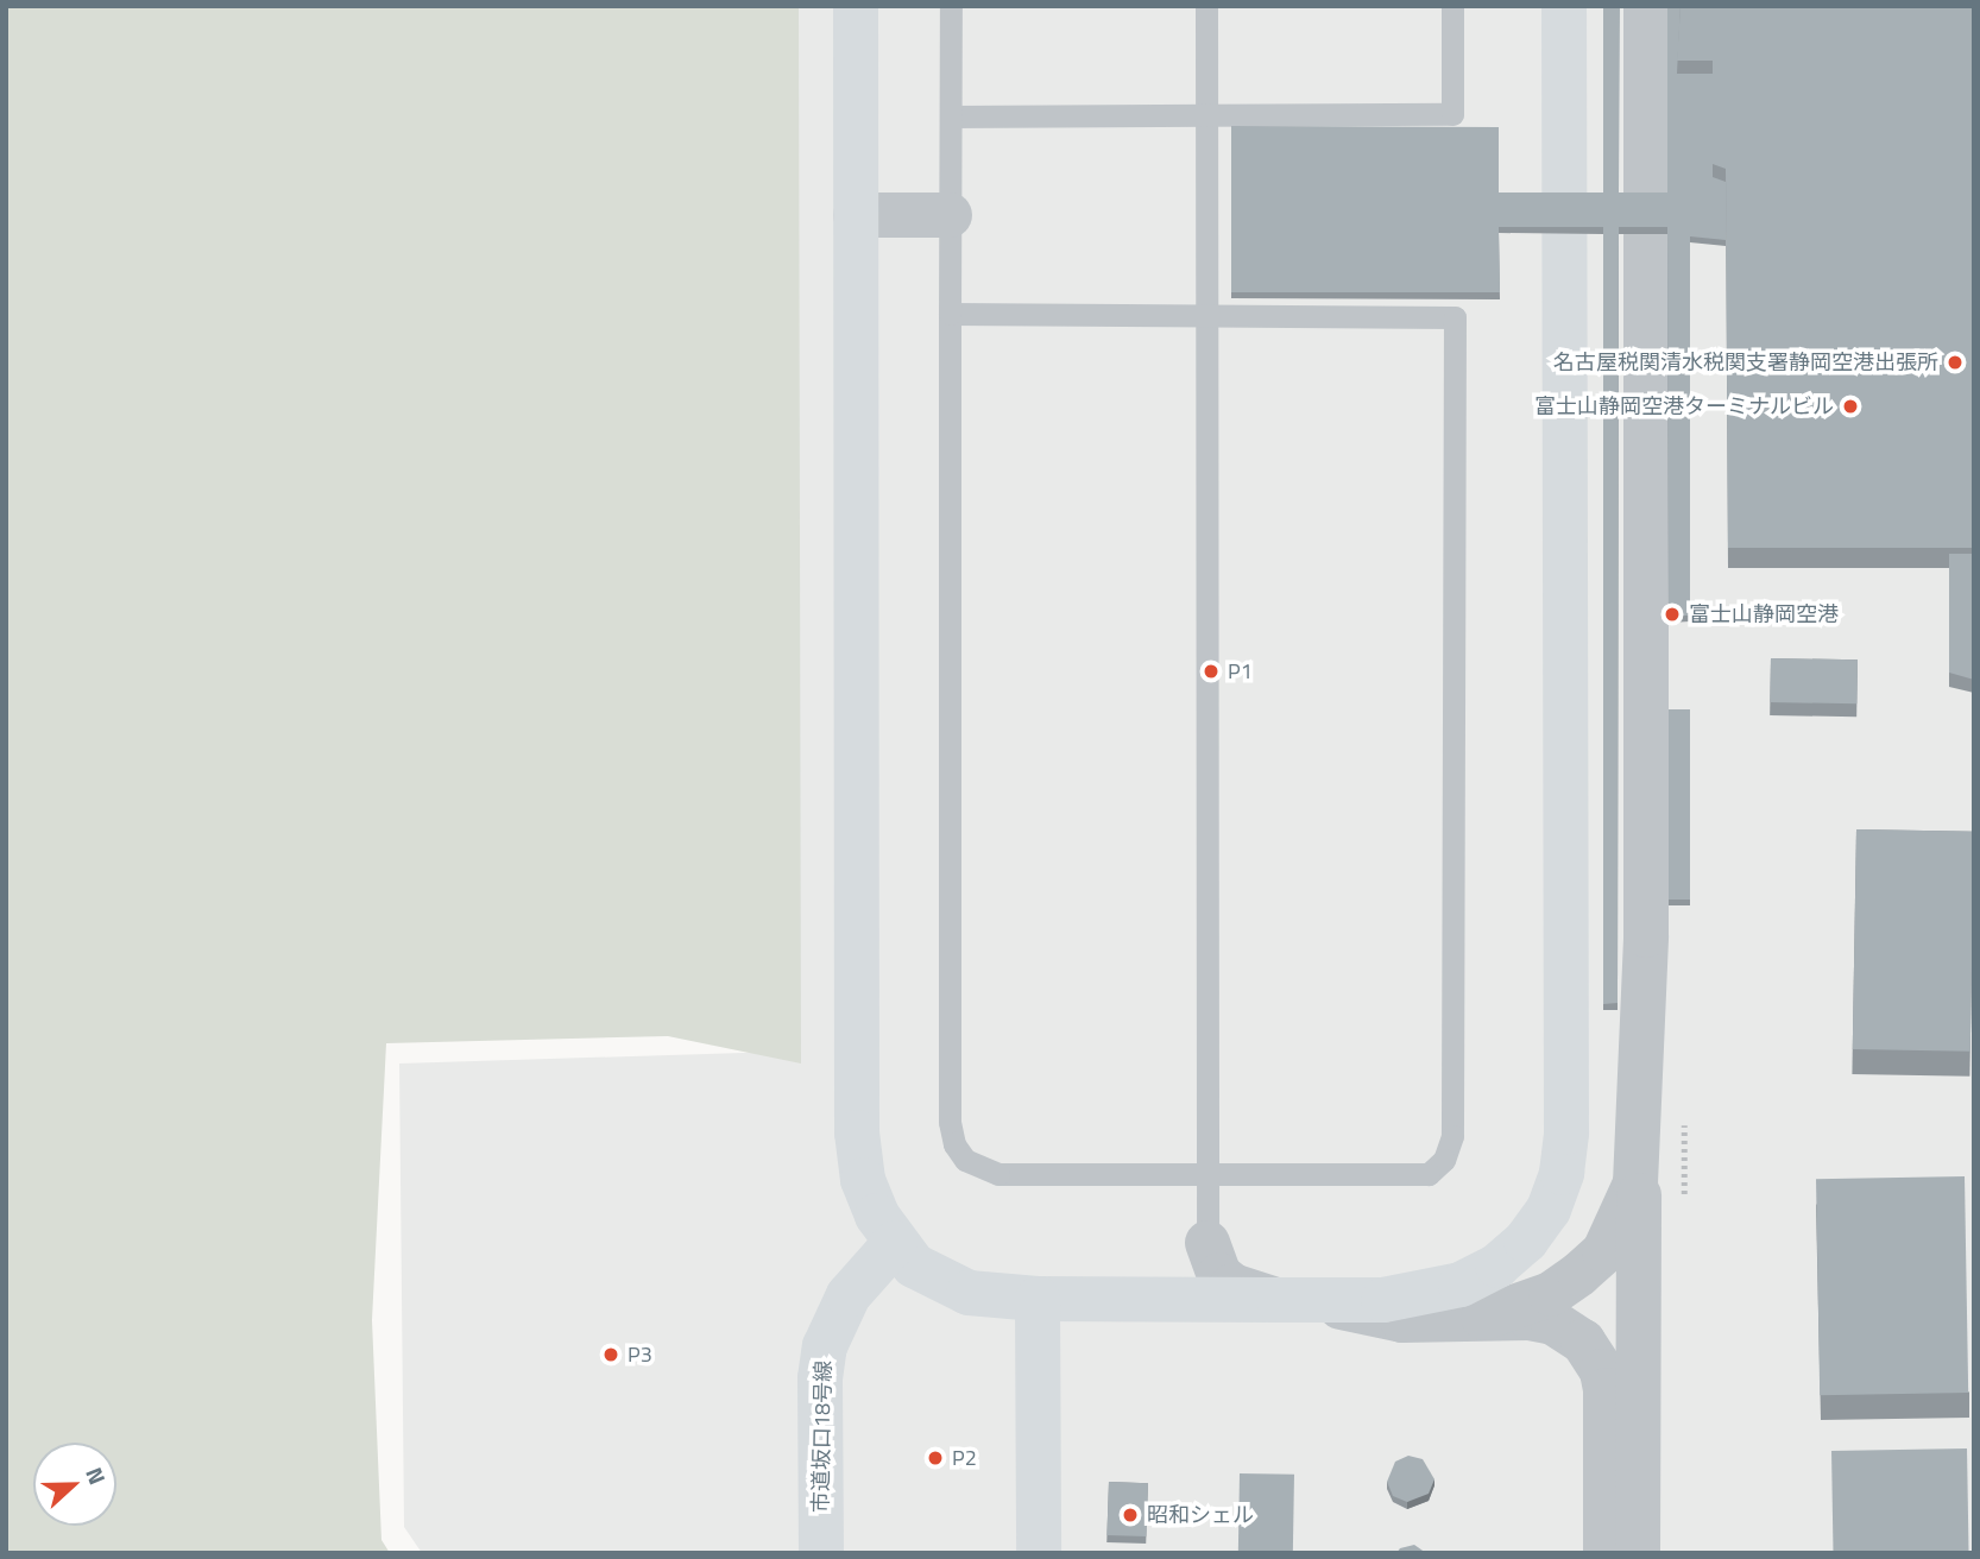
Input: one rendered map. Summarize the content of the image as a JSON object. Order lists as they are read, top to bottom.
{
  "streets": {
    "street": ["市道坂口18号線"]
  },
  "places": [
    "名古屋税関清水税関支署静岡空港出張所",
    "富士山静岡空港ターミナルビル",
    "富士山静岡空港",
    "P1",
    "P3",
    "P2",
    "昭和シェル"
  ],
  "north": "right"
}
